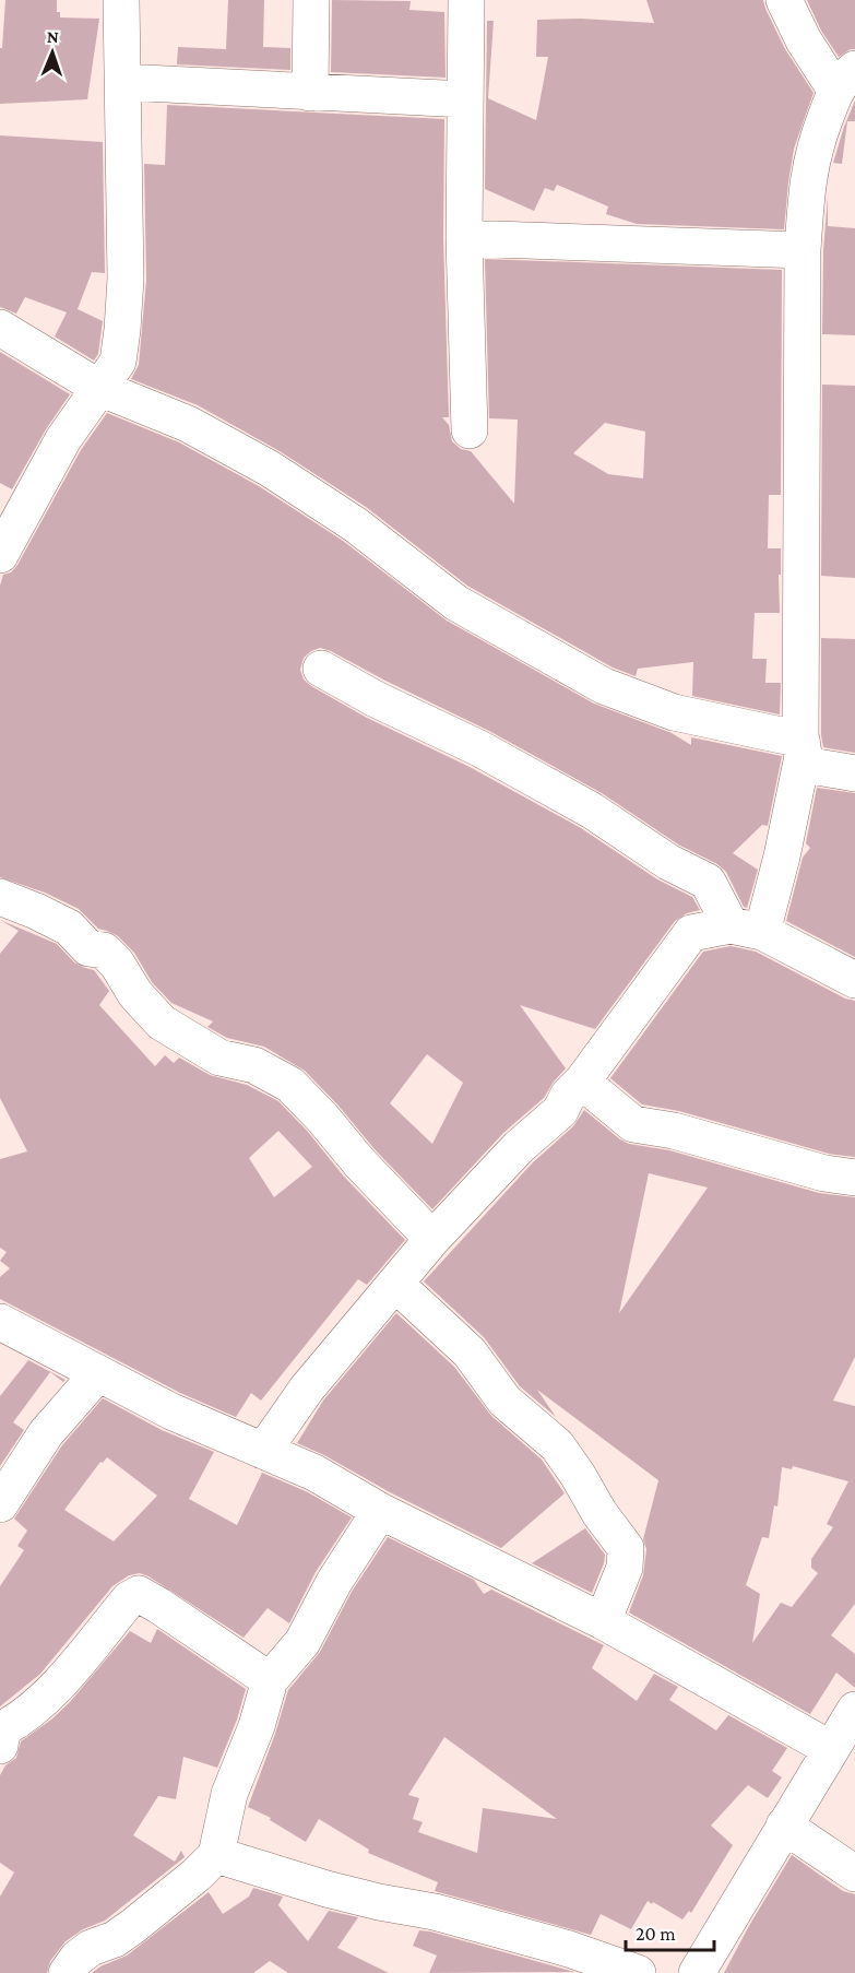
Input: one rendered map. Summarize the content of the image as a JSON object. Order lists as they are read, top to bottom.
{
  "scale_bar": "20 m",
  "north": "top"
}
